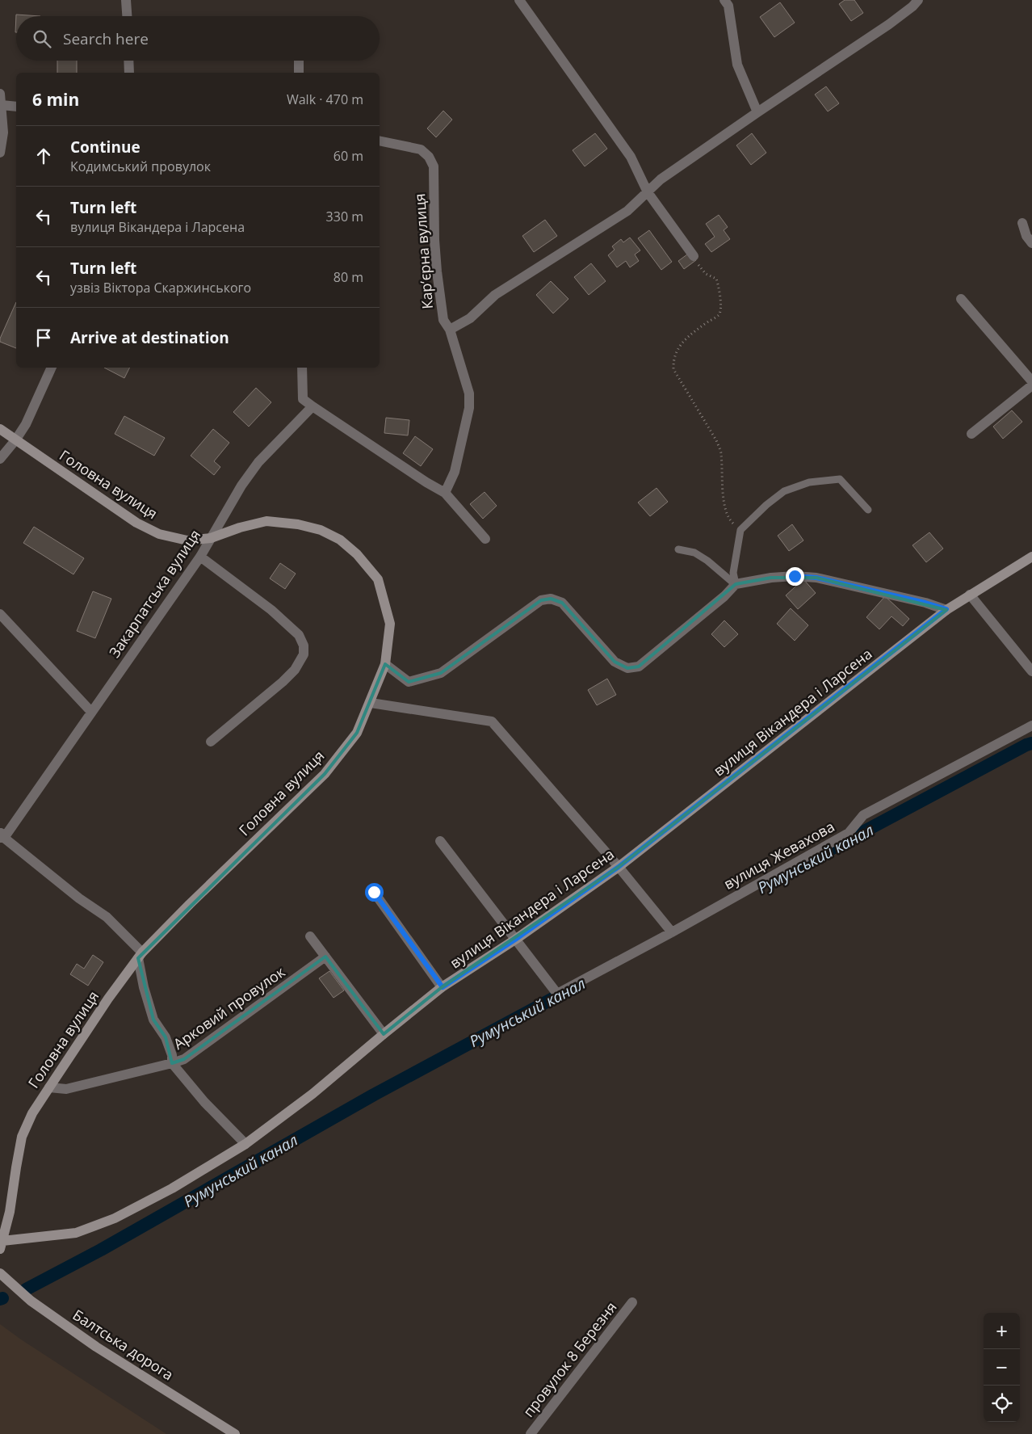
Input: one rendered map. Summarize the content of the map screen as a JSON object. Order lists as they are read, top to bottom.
{
  "streets": {
    "street": [
      "Карʼєрна вулиця",
      "Головна вулиця",
      "Закарпатська вулиця",
      "вулиця Вікандера і Ларсена",
      "вулиця Жевахова",
      "Арковий провулок",
      "Балтська дорога",
      "провулок 8 Березня"
    ]
  },
  "crossings": [
    ["Головна вулиця", "Закарпатська вулиця"],
    ["Головна вулиця", "вулиця Вікандера і Ларсена"],
    ["Головна вулиця", "Арковий провулок"],
    ["вулиця Вікандера і Ларсена", "вулиця Жевахова"]
  ],
  "water": ["Румунський канал"],
  "page": {
    "search": "Search here",
    "heading": ["6 min", "Walk · 470 m"],
    "list": [
      ["Continue", "Кодимський провулок", "60 m"],
      ["Turn left", "вулиця Вікандера і Ларсена", "330 m"],
      ["Turn left", "узвіз Віктора Скаржинського", "80 m"],
      "Arrive at destination"
    ],
    "map_buttons": ["+", "−"]
  }
}
